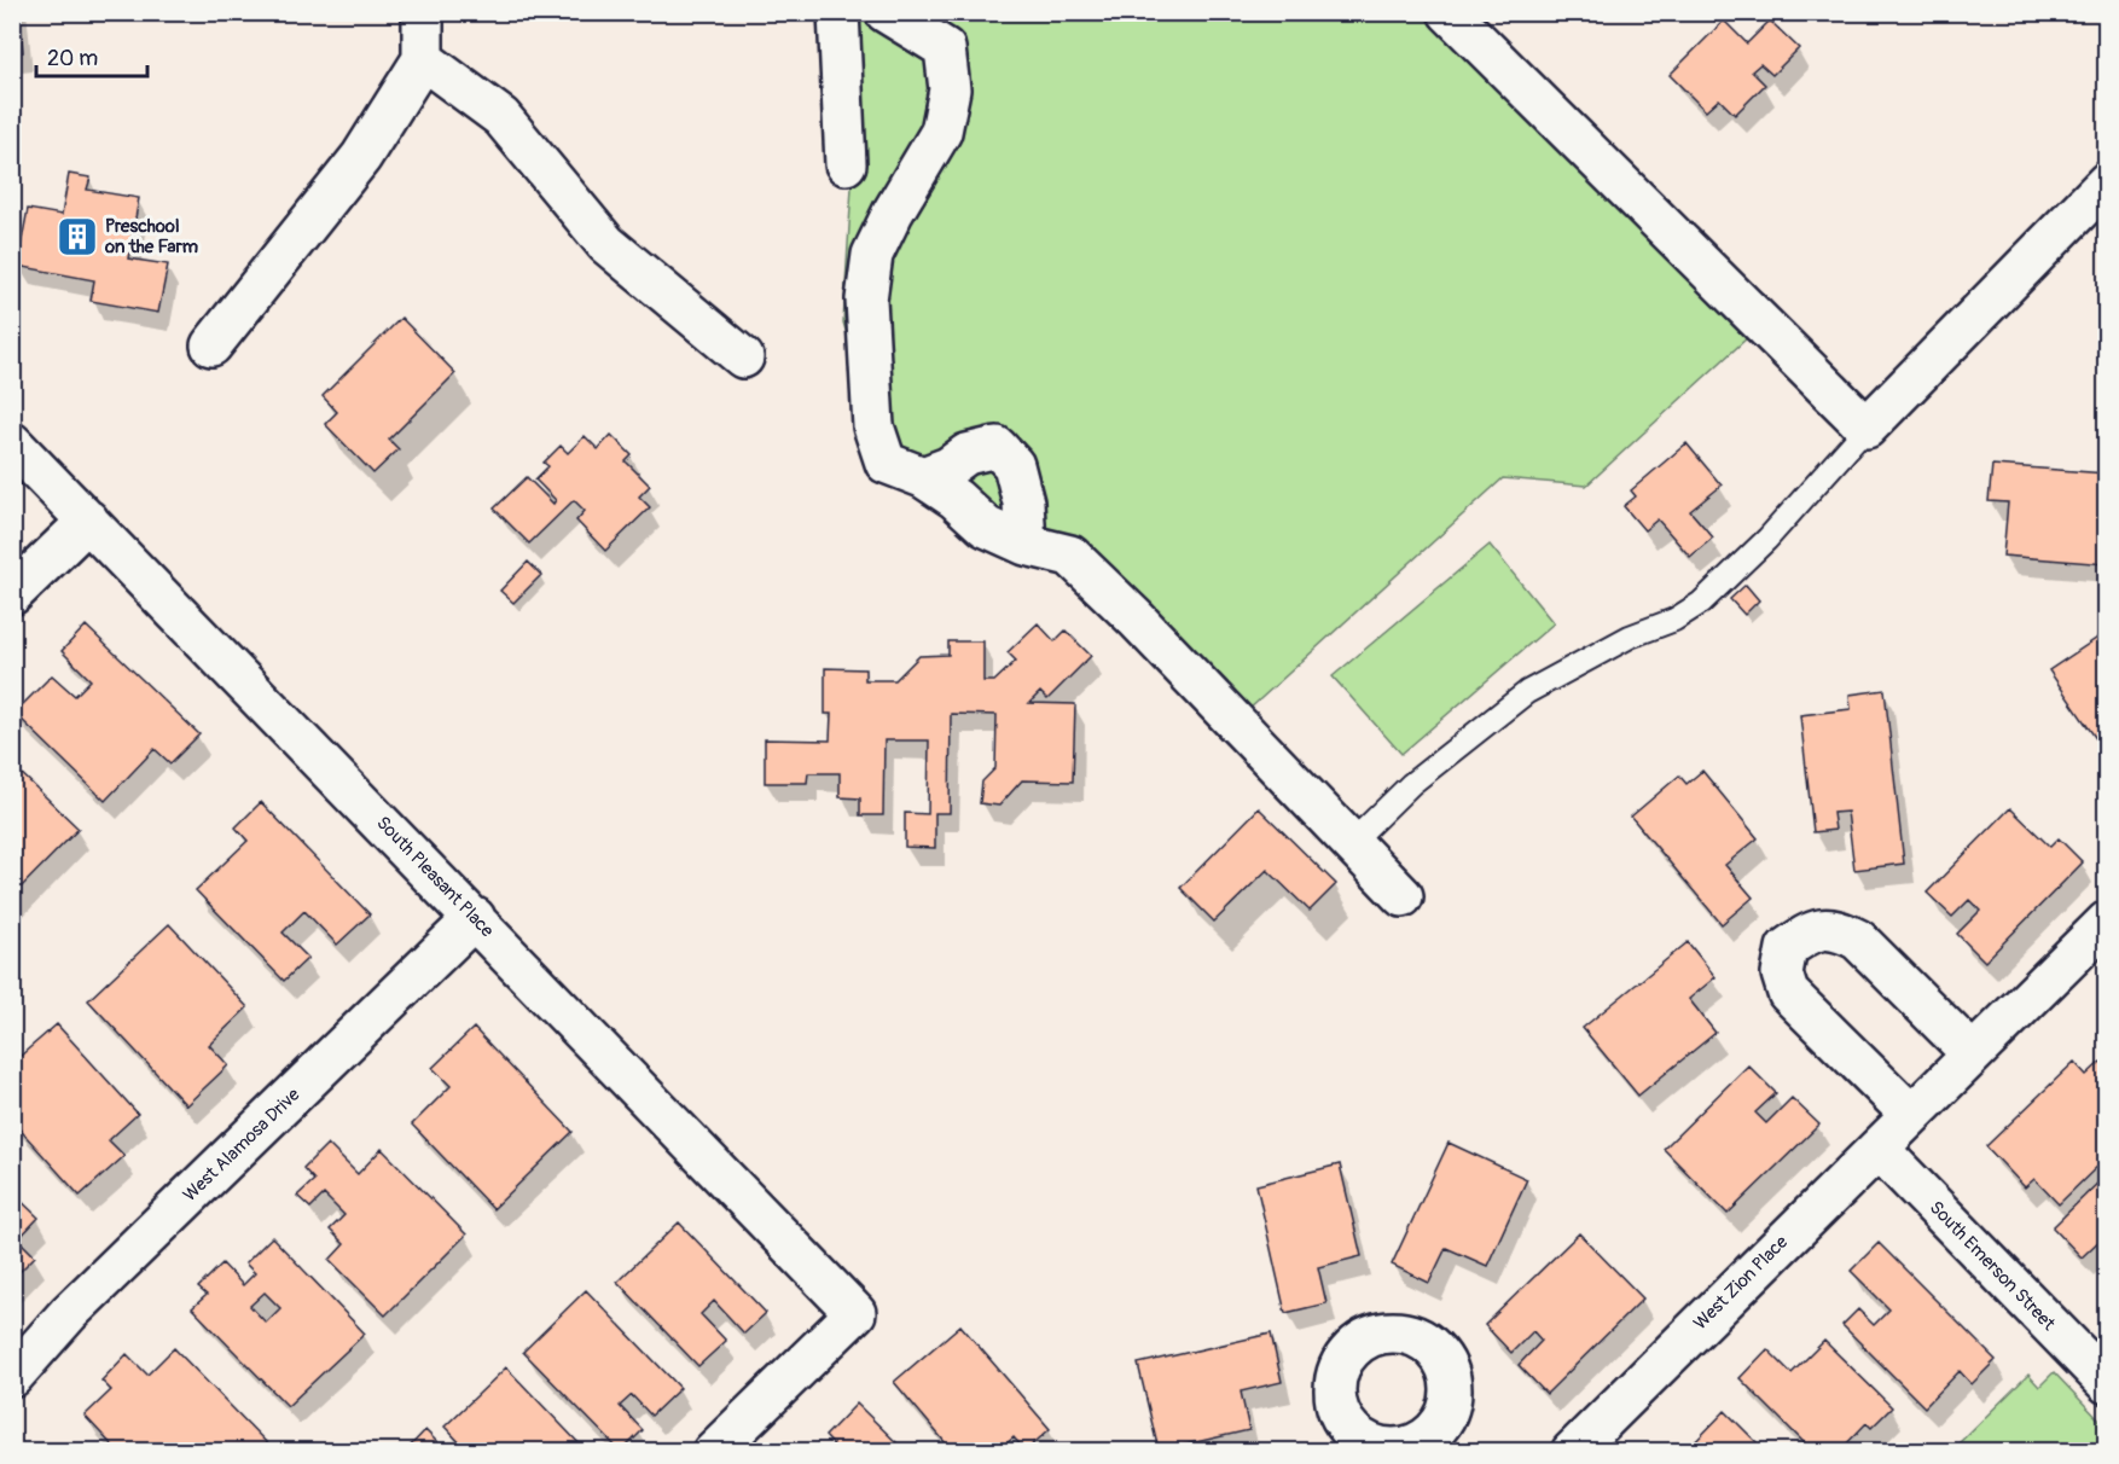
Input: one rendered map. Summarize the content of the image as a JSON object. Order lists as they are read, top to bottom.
{
  "streets": {
    "street": [
      "South Pleasant Place",
      "West Alamosa Drive",
      "South Emerson Street",
      "West Zion Place"
    ]
  },
  "crossings": [
    ["South Pleasant Place", "West Alamosa Drive"],
    ["South Emerson Street", "West Zion Place"]
  ],
  "places": {
    "building": ["Preschool on the Farm"]
  },
  "scale_bar": "20 m"
}
